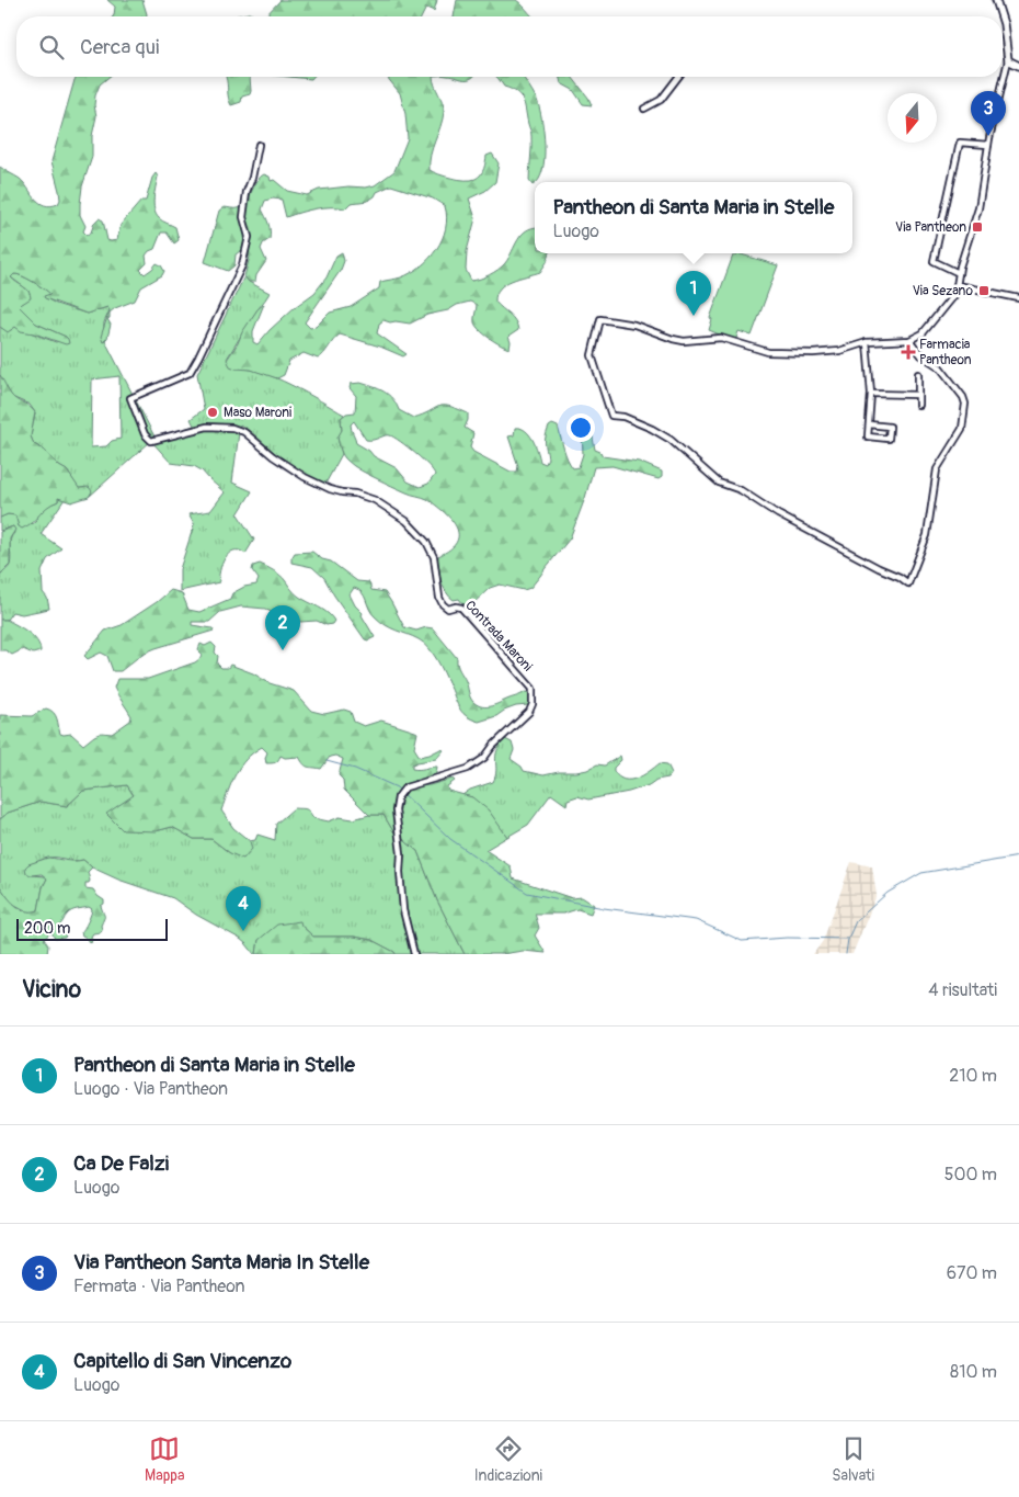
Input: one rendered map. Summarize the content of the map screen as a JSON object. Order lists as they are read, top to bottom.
{
  "streets": {
    "street": ["Contrada Maroni"]
  },
  "places": {
    "transit": ["Via Pantheon", "Via Sezano"],
    "health": ["Farmacia Pantheon"],
    "other": ["Maso Maroni"]
  },
  "scale_bar": "200 m",
  "north": "bottom",
  "page": {
    "search": "Cerca qui",
    "pins": [
      "3",
      "1",
      "2",
      "4"
    ],
    "popup": ["Pantheon di Santa Maria in Stelle", "Luogo"],
    "scale": "200 m",
    "heading": ["Vicino", "4 risultati"],
    "list": [
      {
        "mark": "1",
        "name": "Pantheon di Santa Maria in Stelle",
        "note": "Luogo · Via Pantheon",
        "value": "210 m"
      },
      {
        "mark": "2",
        "name": "Ca De Falzi",
        "note": "Luogo",
        "value": "500 m"
      },
      {
        "mark": "3",
        "name": "Via Pantheon Santa Maria In Stelle",
        "note": "Fermata · Via Pantheon",
        "value": "670 m"
      },
      {
        "mark": "4",
        "name": "Capitello di San Vincenzo",
        "note": "Luogo",
        "value": "810 m"
      }
    ],
    "nav": ["Mappa", "Indicazioni", "Salvati"]
  }
}
